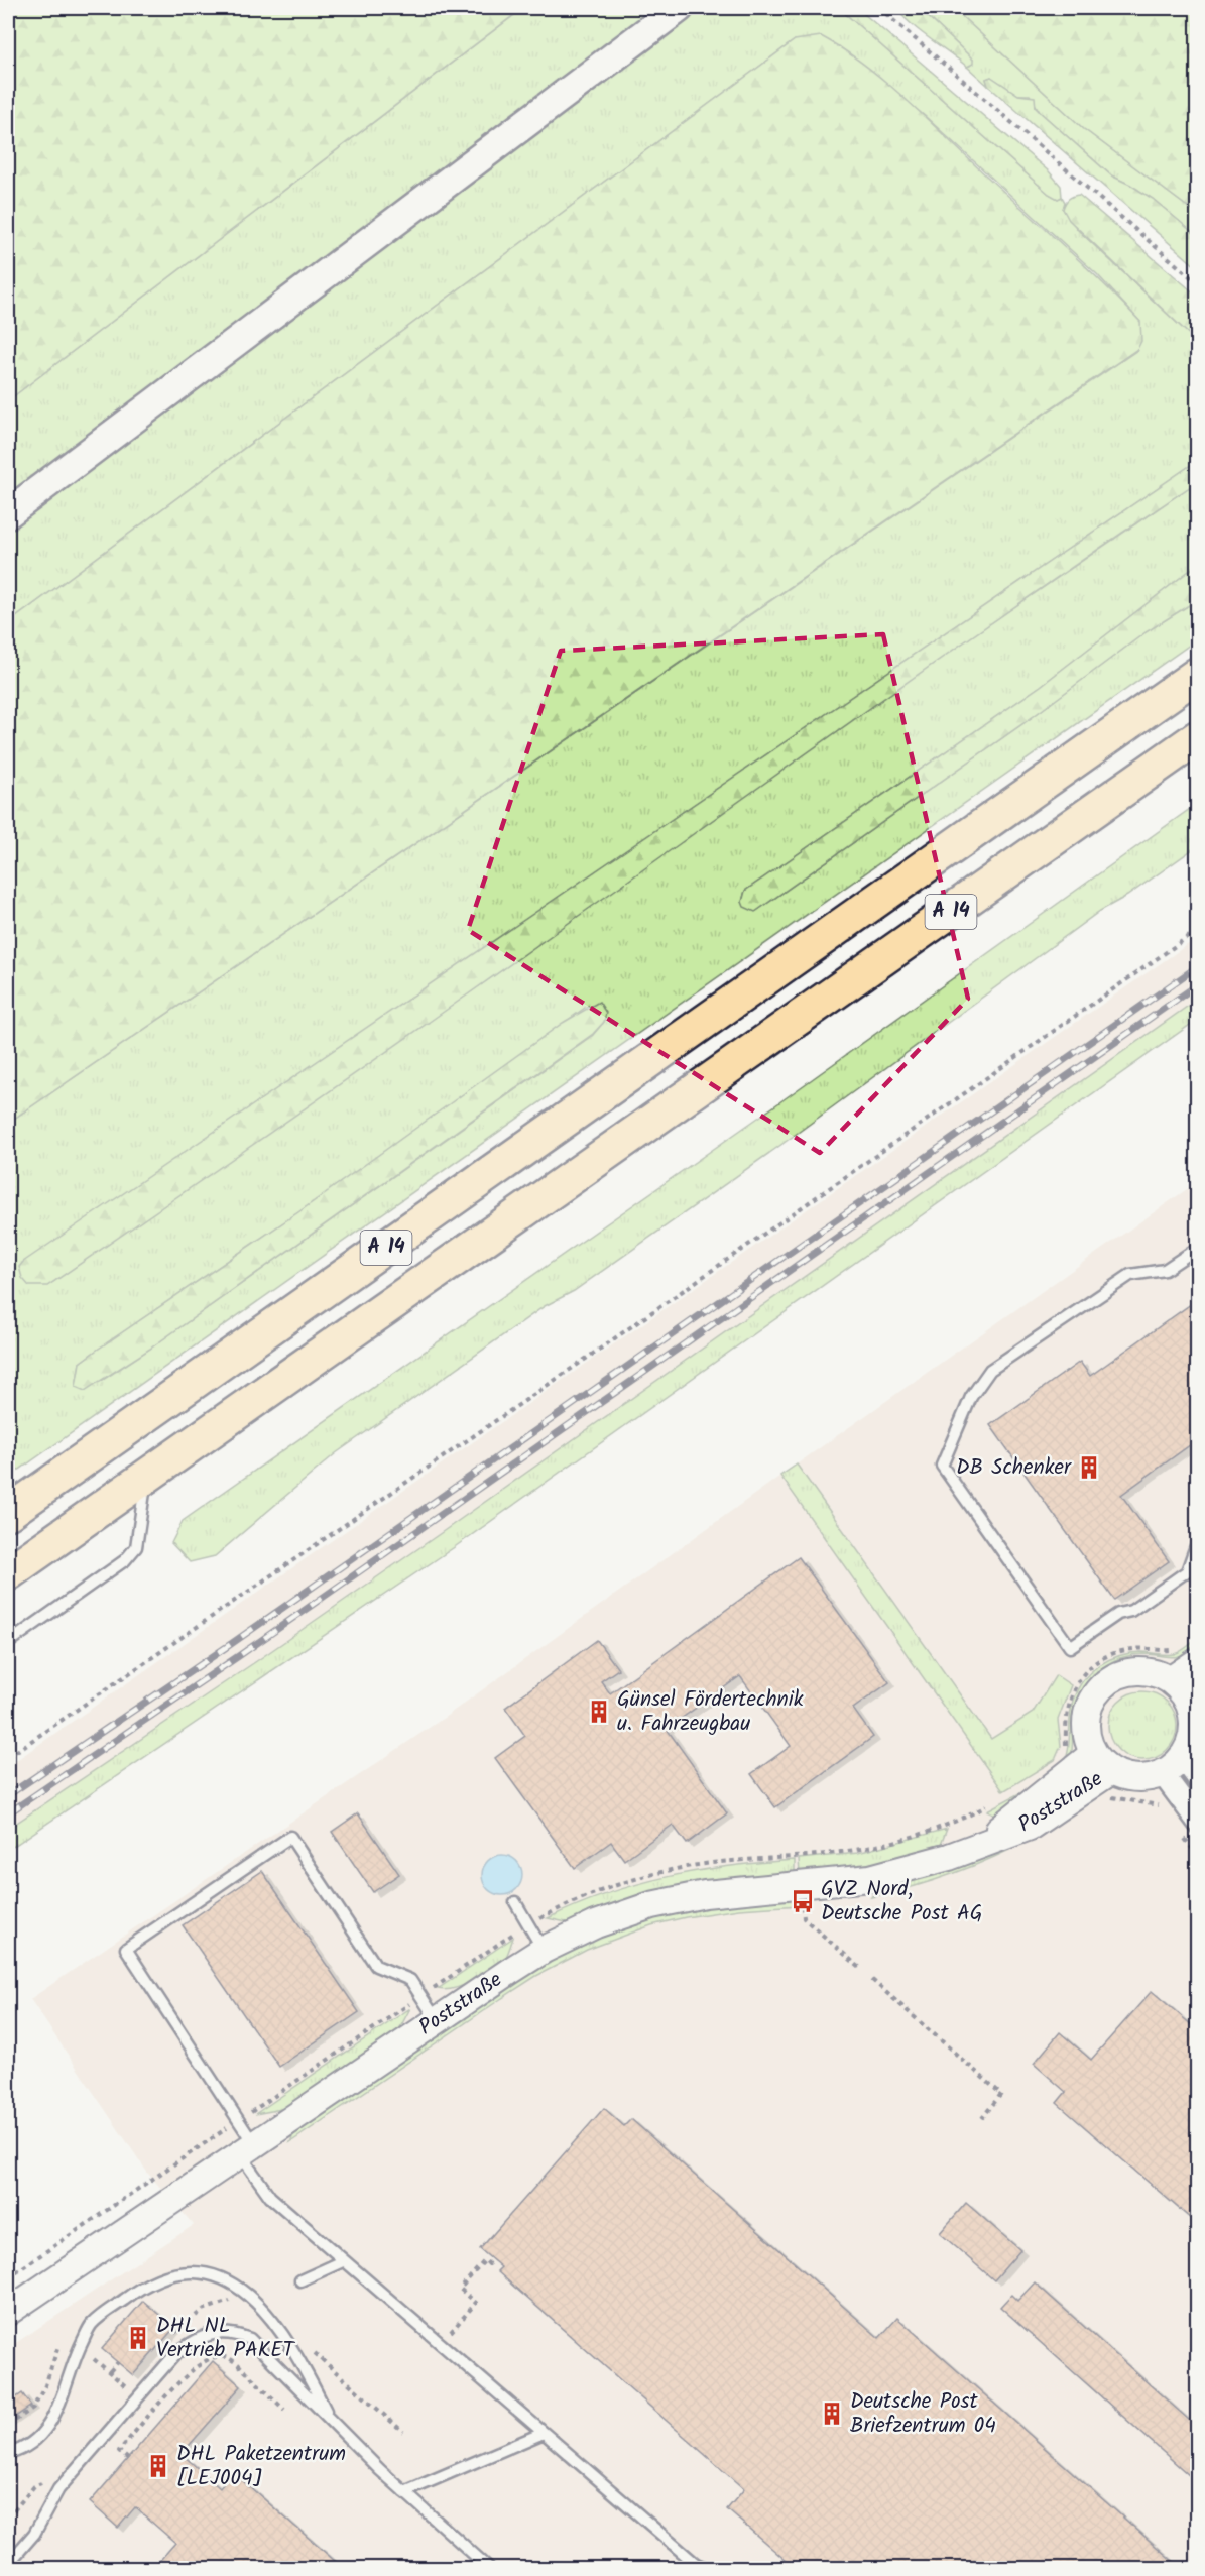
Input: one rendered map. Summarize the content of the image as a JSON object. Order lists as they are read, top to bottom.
{
  "streets": {
    "highway": ["A 14"],
    "street": ["Poststraße"]
  },
  "places": {
    "building": [
      "DB Schenker",
      "Günsel Fördertechnik u. Fahrzeugbau",
      "DHL NL Vertrieb PAKET",
      "Deutsche Post Briefzentrum 04",
      "DHL Paketzentrum [LEJ004]"
    ],
    "bus stop": ["GVZ Nord, Deutsche Post AG"]
  }
}
